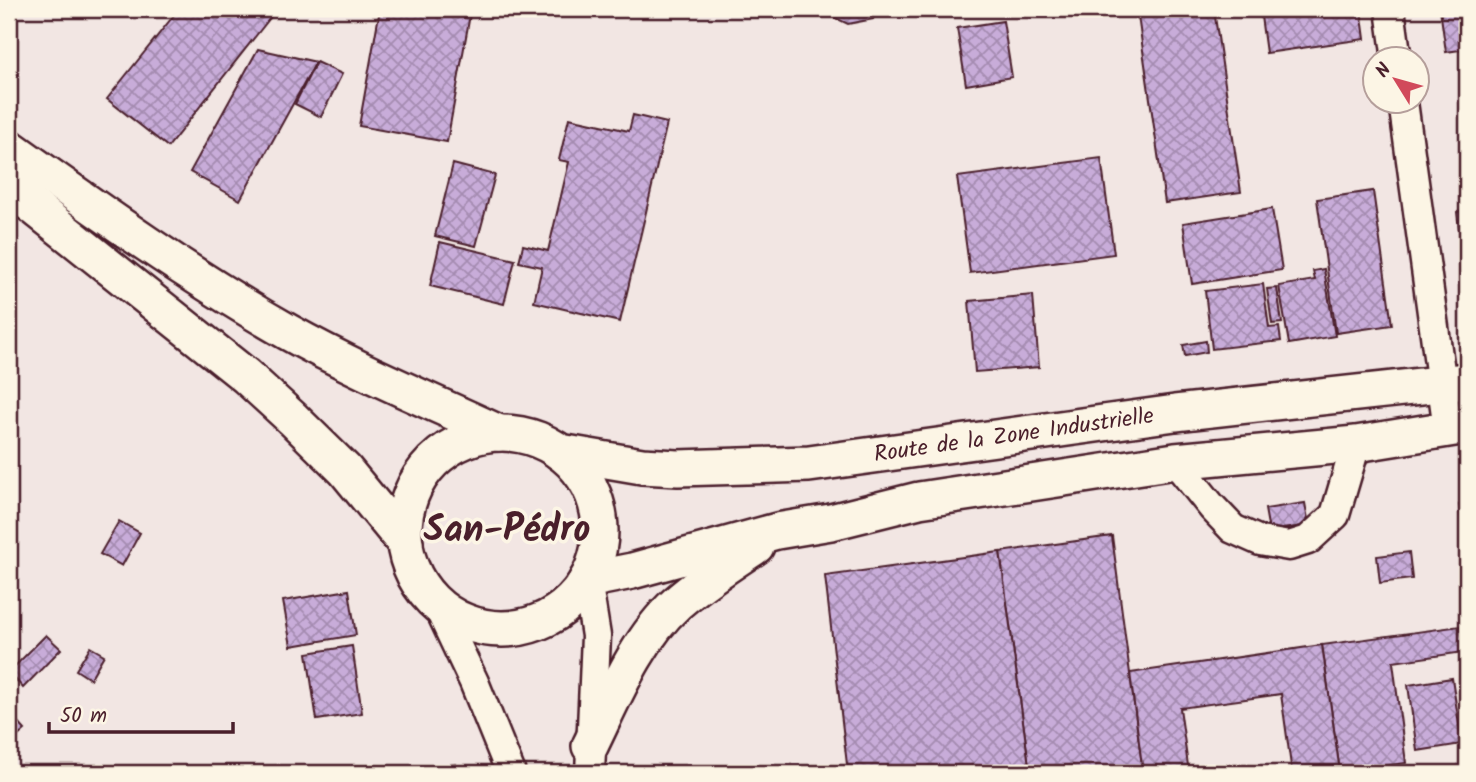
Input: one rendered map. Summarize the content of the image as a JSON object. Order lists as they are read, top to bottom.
{
  "streets": {
    "main road": ["Route de la Zone Industrielle"]
  },
  "districts": ["San-Pédro"],
  "scale_bar": "50 m",
  "north": "top left"
}
